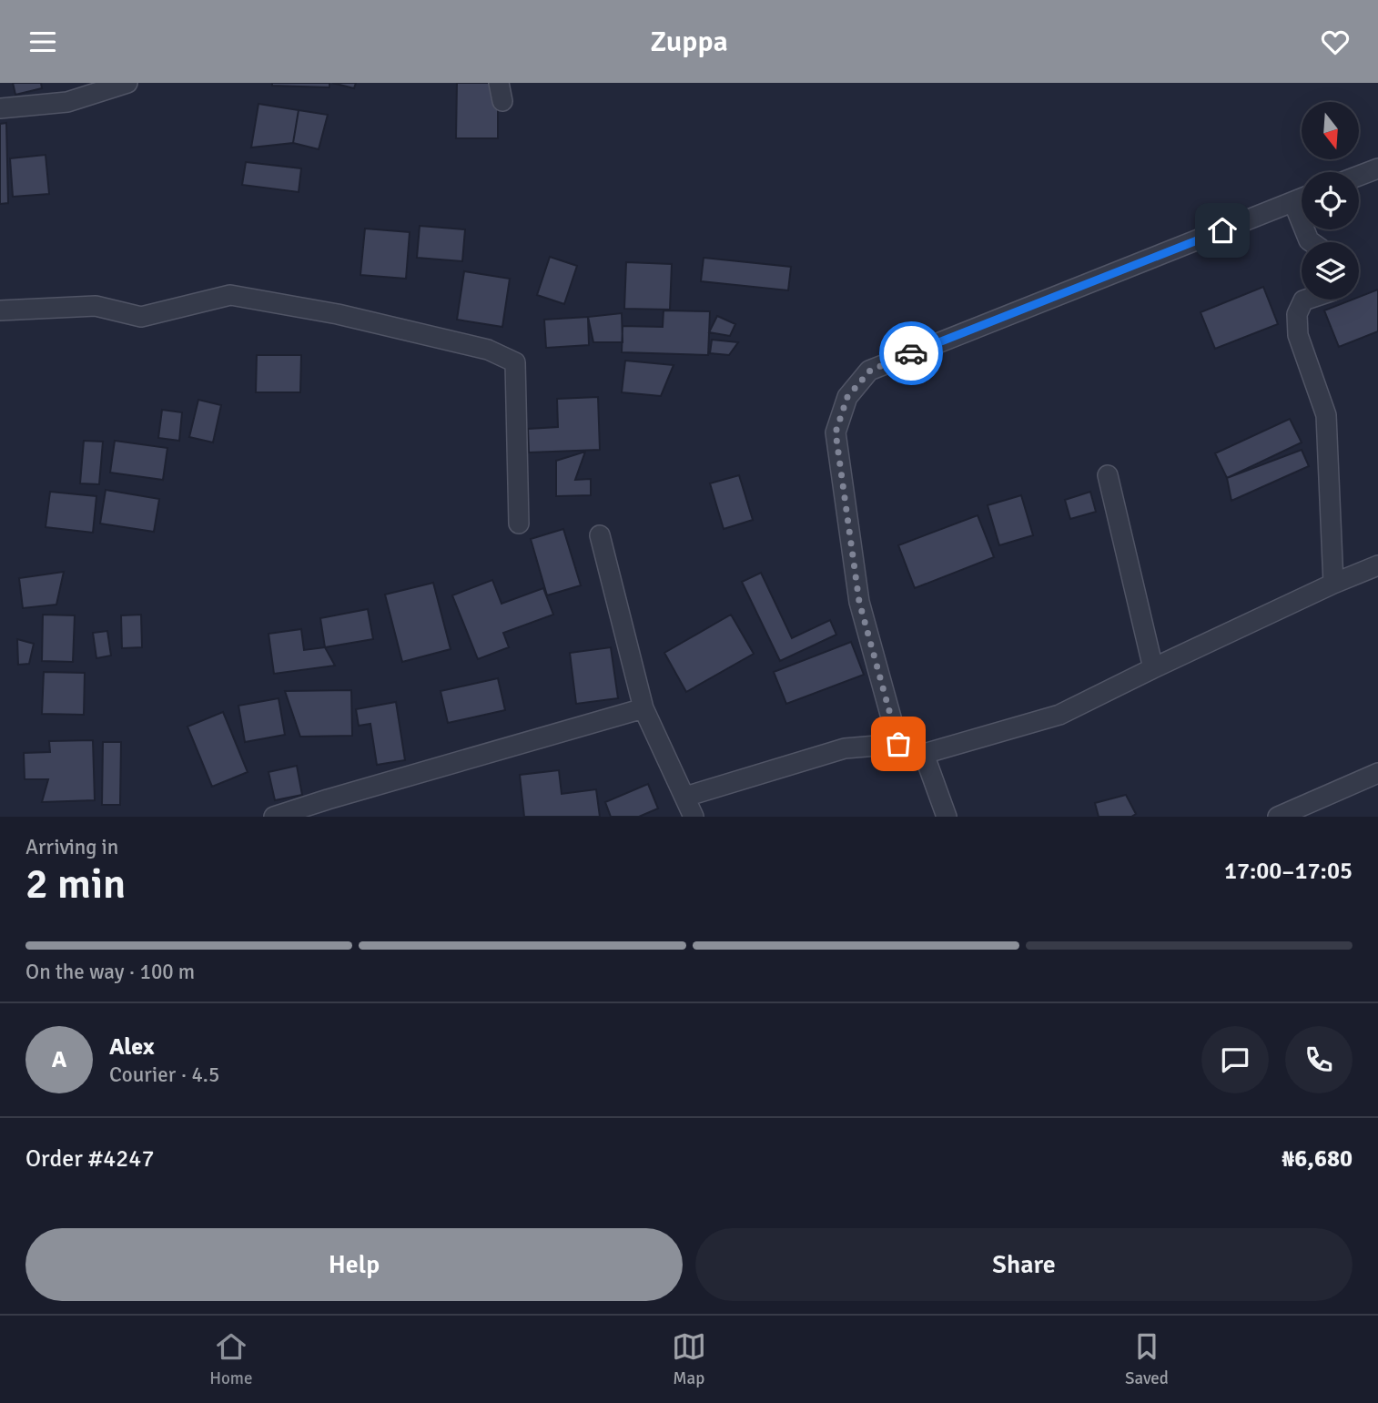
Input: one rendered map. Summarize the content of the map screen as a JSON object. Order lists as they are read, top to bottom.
{
  "north": "bottom",
  "page": {
    "header": "Zuppa",
    "heading": ["2 min", "Arriving in", "17:00–17:05"],
    "panel": [
      "Alex",
      "Courier · 4.5",
      "Order #4247",
      "₦6,680"
    ],
    "bar": "On the way · 100 m",
    "round": "A",
    "buttons": ["Help", "Share"],
    "tabs": ["Home", "Map", "Saved"]
  }
}
